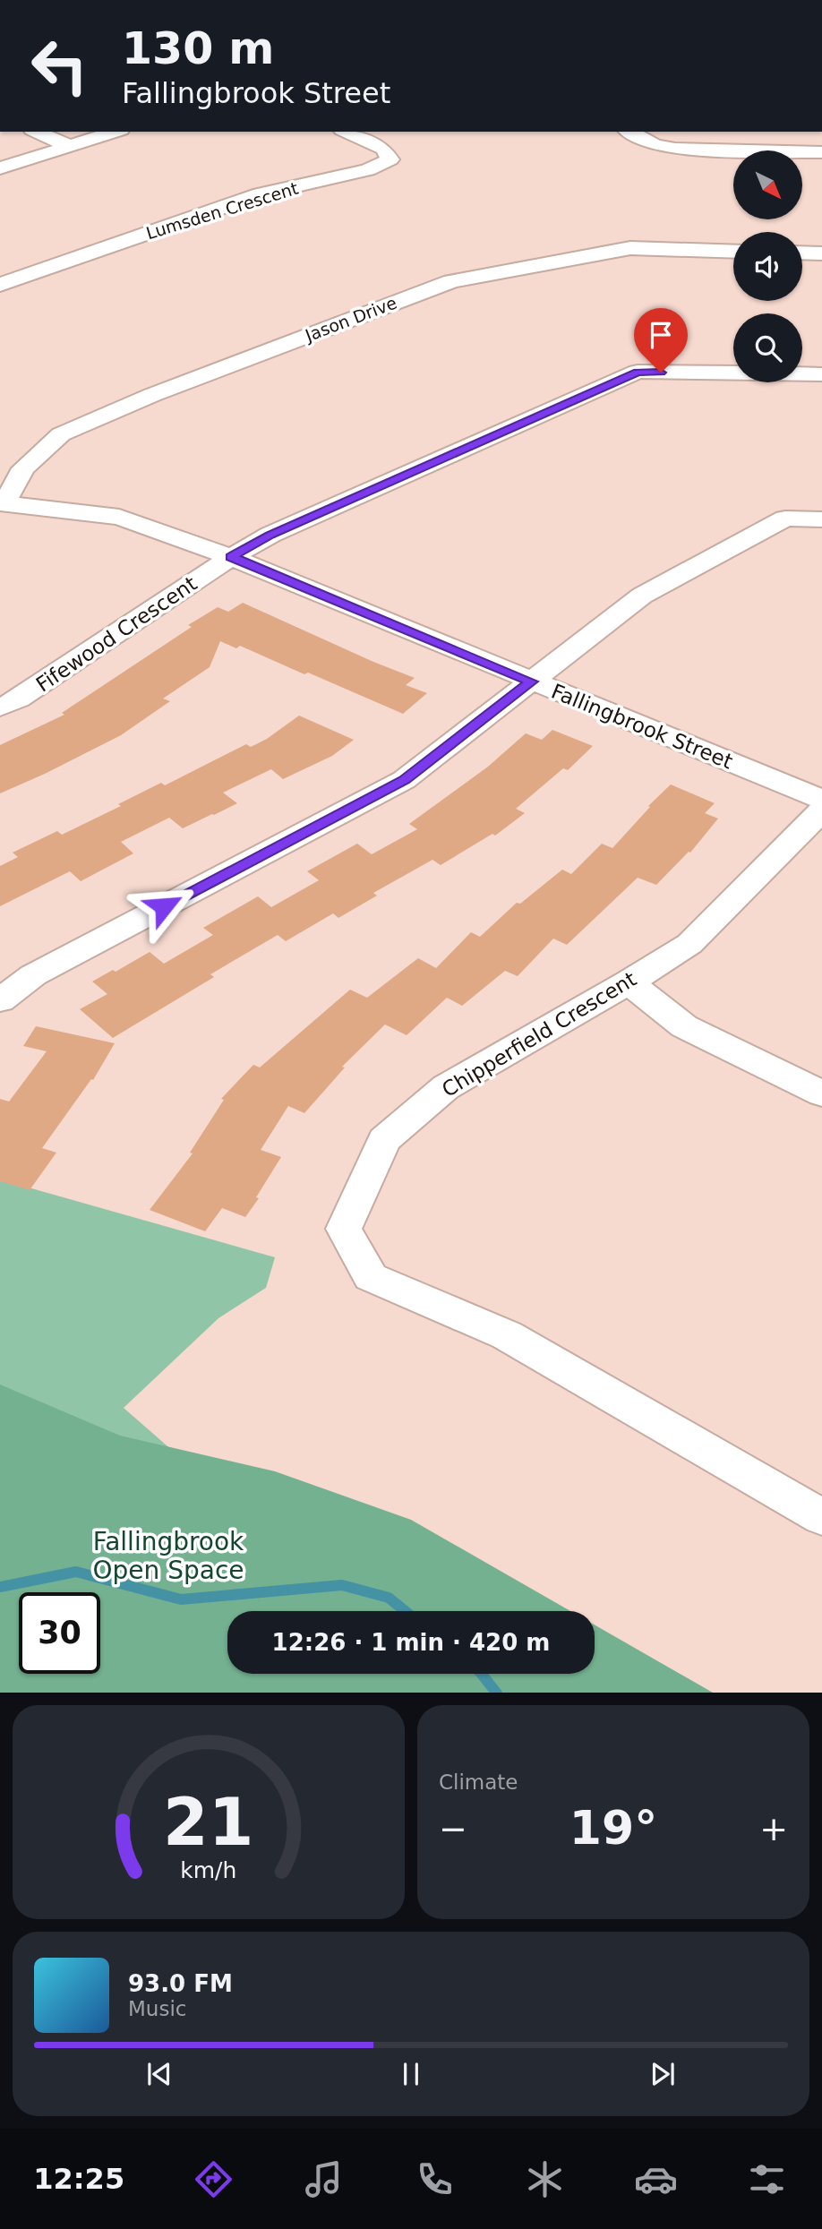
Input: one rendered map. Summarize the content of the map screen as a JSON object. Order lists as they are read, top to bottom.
{
  "streets": {
    "street": [
      "Lumsden Crescent",
      "Jason Drive",
      "Fifewood Crescent",
      "Fallingbrook Street",
      "Chipperfield Crescent"
    ]
  },
  "crossings": [
    ["Jason Drive", "Fallingbrook Street"],
    ["Fifewood Crescent", "Fallingbrook Street"]
  ],
  "parks": ["Fallingbrook Open Space"],
  "north": "bottom right",
  "page": {
    "turn": ["130 m", "Fallingbrook Street"],
    "limit": "30",
    "trip": "12:26 · 1 min · 420 m",
    "tile": "Climate",
    "heat": ["−", "19°", "+"],
    "song": ["93.0 FM", "Music"],
    "tabs": "12:25",
    "gauge": ["21", "km/h"]
  }
}
